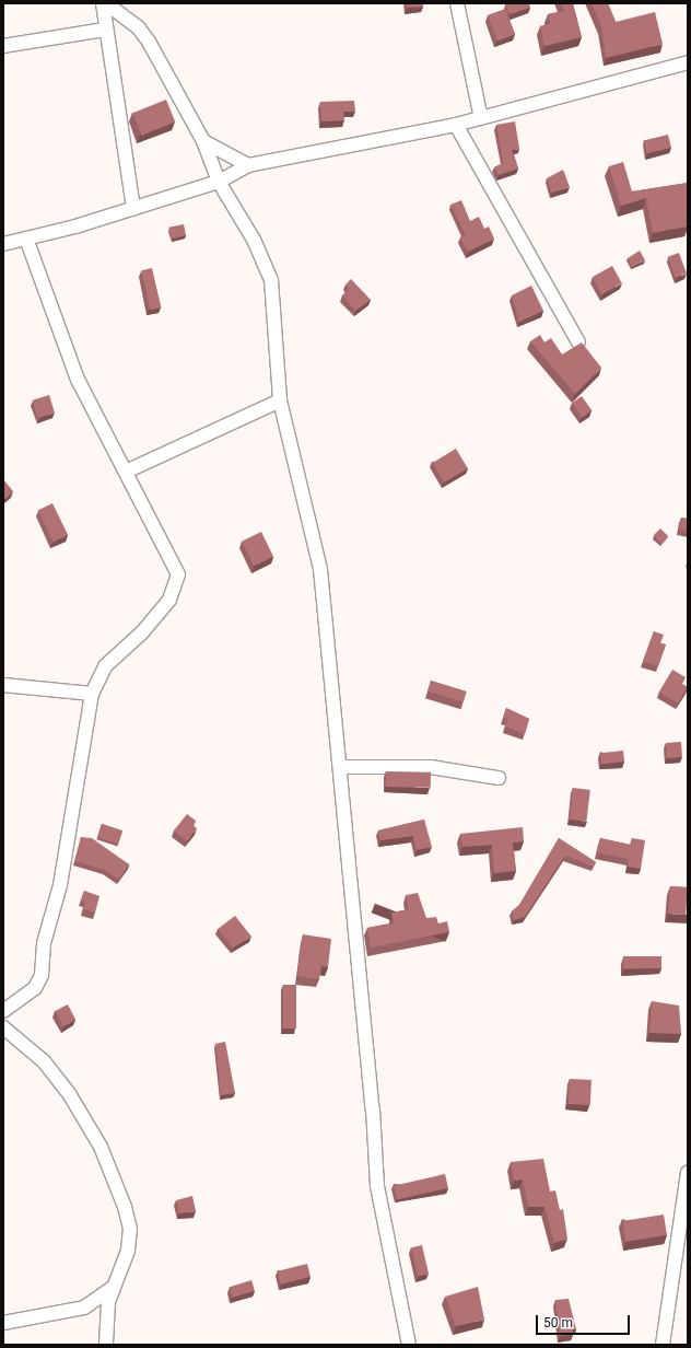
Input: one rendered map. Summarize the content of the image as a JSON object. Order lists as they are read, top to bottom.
{
  "scale_bar": "50 m"
}
